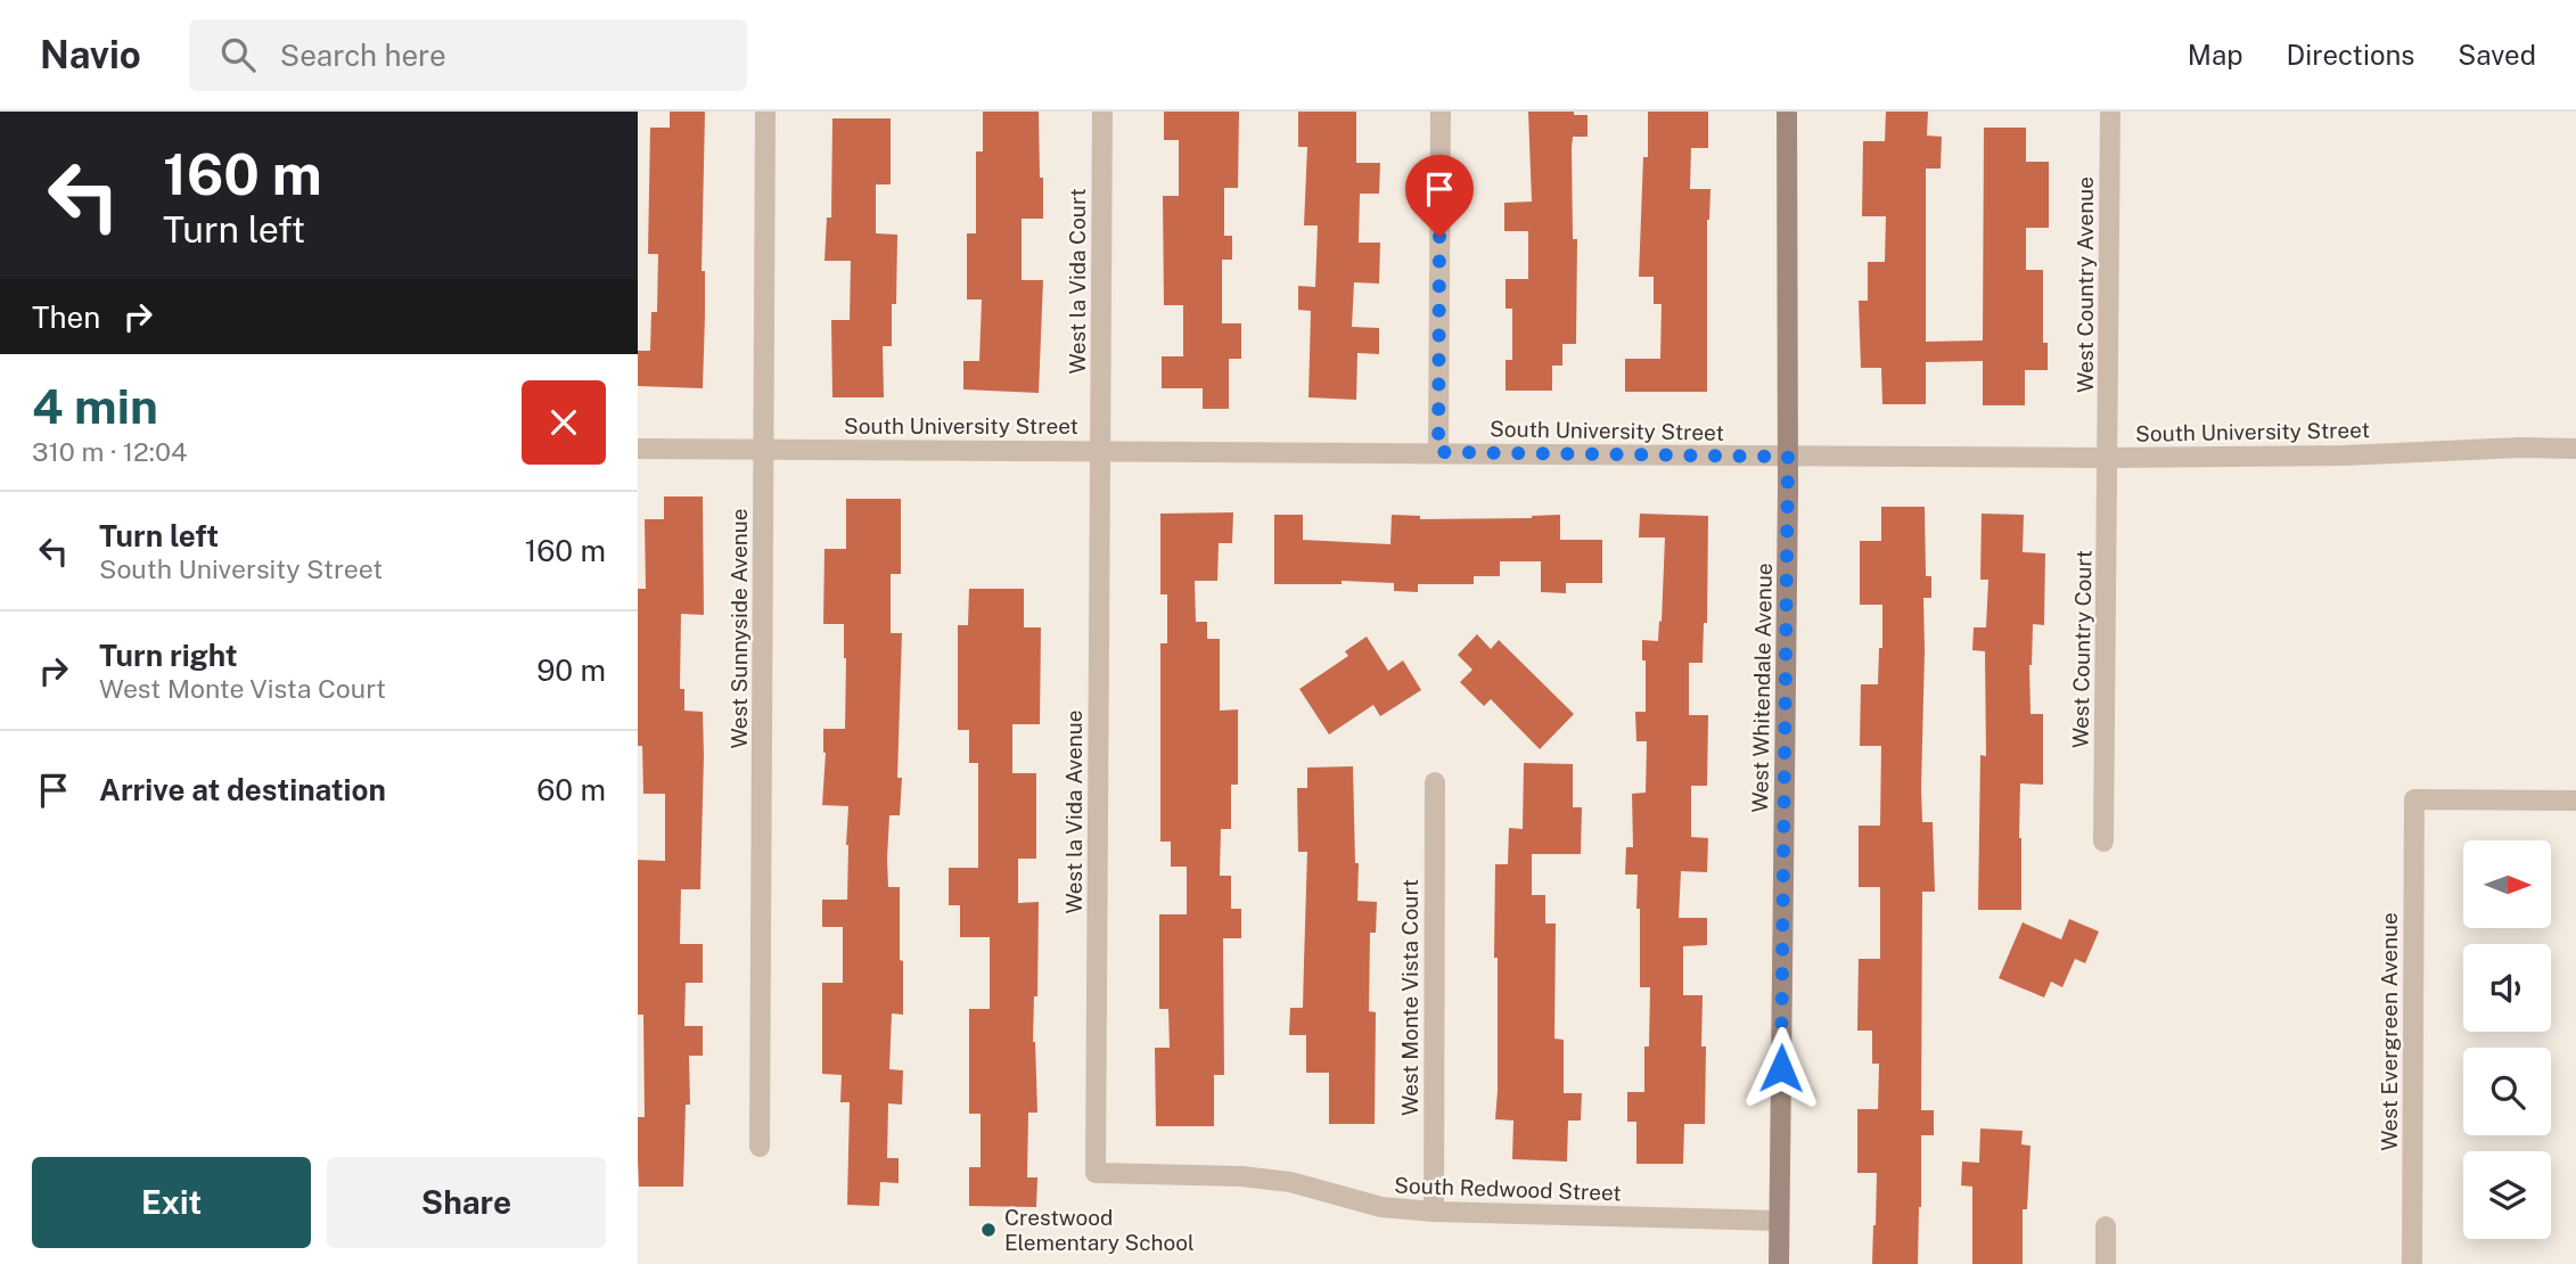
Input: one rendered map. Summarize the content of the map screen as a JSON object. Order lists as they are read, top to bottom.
{
  "streets": {
    "street": [
      "West la Vida Court",
      "West Country Avenue",
      "South University Street",
      "West Sunnyside Avenue",
      "West Country Court",
      "West Whitendale Avenue",
      "West la Vida Avenue",
      "West Monte Vista Court",
      "West Evergreen Avenue",
      "South Redwood Street"
    ]
  },
  "crossings": [
    ["West la Vida Court", "South University Street"],
    ["West la Vida Court", "West la Vida Avenue"],
    ["West Country Avenue", "South University Street"],
    ["West Country Avenue", "West Country Court"],
    ["South University Street", "West Sunnyside Avenue"],
    ["South University Street", "West Country Court"],
    ["South University Street", "West Whitendale Avenue"],
    ["South University Street", "West la Vida Avenue"],
    ["West Whitendale Avenue", "South Redwood Street"],
    ["West la Vida Avenue", "South Redwood Street"],
    ["West Monte Vista Court", "South Redwood Street"]
  ],
  "places": ["Crestwood Elementary School"],
  "north": "right",
  "page": {
    "header": "Navio",
    "search": "Search here",
    "nav": ["Map", "Directions", "Saved"],
    "turn": ["160 m", "Turn left"],
    "then": "Then",
    "heading": ["4 min", "310 m · 12:04"],
    "list": [
      {
        "name": "Turn left",
        "note": "South University Street",
        "value": "160 m"
      },
      {
        "name": "Turn right",
        "note": "West Monte Vista Court",
        "value": "90 m"
      },
      {
        "name": "Arrive at destination",
        "value": "60 m"
      }
    ],
    "buttons": ["Exit", "Share"]
  }
}
